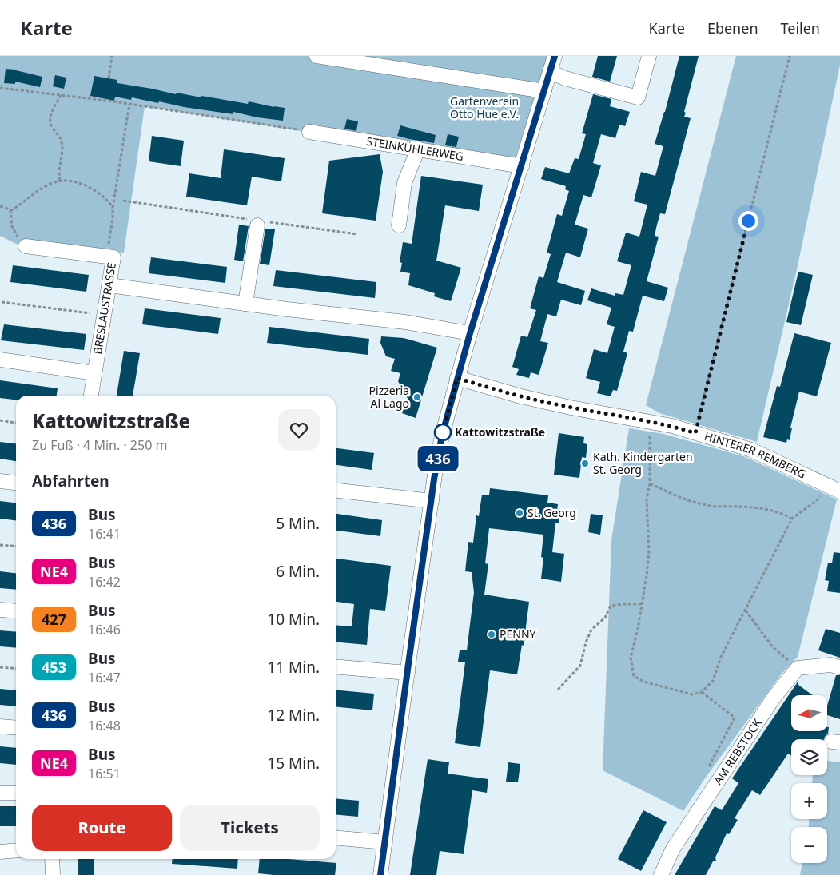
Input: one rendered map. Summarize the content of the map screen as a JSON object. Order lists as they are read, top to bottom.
{
  "streets": {
    "street": [
      "STEINKÜHLERWEG",
      "BRESLAUSTRASSE",
      "HINTERER REMBERG",
      "AM REBSTOCK"
    ]
  },
  "parks": ["Gartenverein Otto Hue e.V."],
  "places": [
    "Pizzeria Al Lago",
    "Kattowitzstraße",
    "Kath. Kindergarten St. Georg",
    "St. Georg",
    "PENNY"
  ],
  "lines": ["bus line 436"],
  "north": "left",
  "page": {
    "header": "Karte",
    "nav": ["Karte", "Ebenen", "Teilen"],
    "on_map": "436",
    "heading": [
      ["Kattowitzstraße", "Zu Fuß · 4 Min. · 250 m"],
      "Abfahrten"
    ],
    "list": [
      {
        "mark": "436",
        "name": "Bus",
        "note": "16:41",
        "value": "5 Min."
      },
      {
        "mark": "NE4",
        "name": "Bus",
        "note": "16:42",
        "value": "6 Min."
      },
      {
        "mark": "427",
        "name": "Bus",
        "note": "16:46",
        "value": "10 Min."
      },
      {
        "mark": "453",
        "name": "Bus",
        "note": "16:47",
        "value": "11 Min."
      },
      {
        "mark": "436",
        "name": "Bus",
        "note": "16:48",
        "value": "12 Min."
      },
      {
        "mark": "NE4",
        "name": "Bus",
        "note": "16:51",
        "value": "15 Min."
      }
    ],
    "map_buttons": ["+", "−"],
    "buttons": ["Route", "Tickets"]
  }
}
